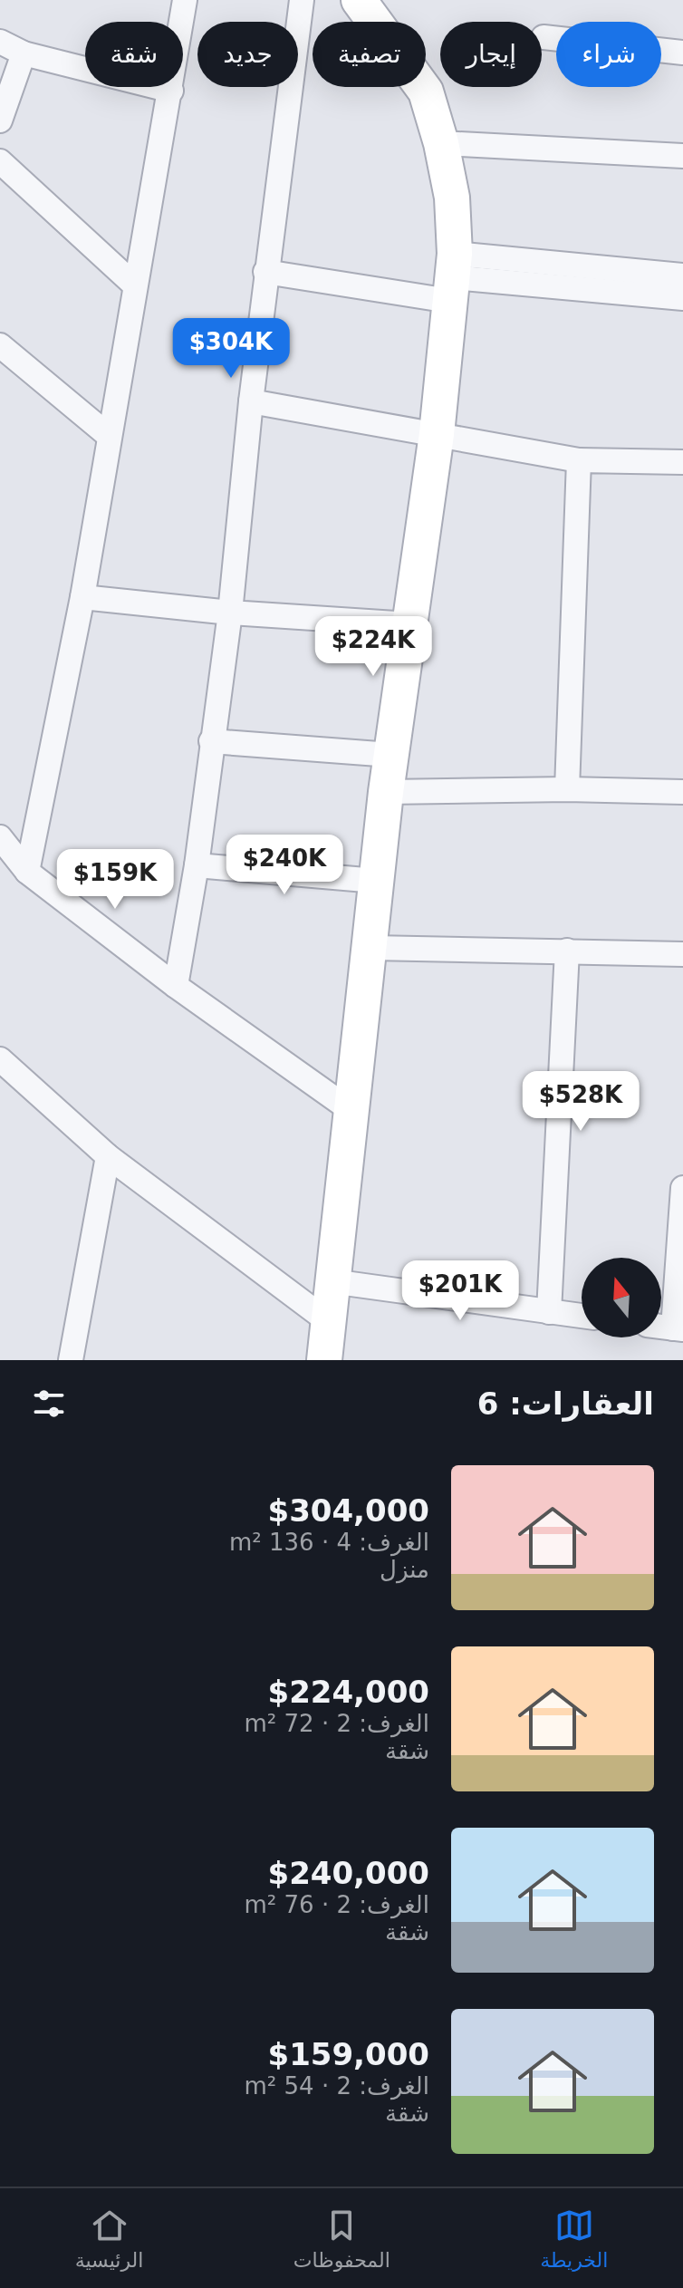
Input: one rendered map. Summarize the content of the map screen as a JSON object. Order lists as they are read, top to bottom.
{
  "north": "top",
  "page": {
    "chip": [
      "شراء",
      "إيجار",
      "تصفية",
      "جديد",
      "شقة"
    ],
    "price": [
      "$304K",
      "$224K",
      "$240K",
      "$159K",
      "$528K",
      "$201K"
    ],
    "heading": "العقارات: 6",
    "list": [
      {
        "name": "$304,000",
        "note": "الغرف: 4 · 136 m² · منزل"
      },
      {
        "name": "$224,000",
        "note": "الغرف: 2 · 72 m² · شقة"
      },
      {
        "name": "$240,000",
        "note": "الغرف: 2 · 76 m² · شقة"
      },
      {
        "name": "$159,000",
        "note": "الغرف: 2 · 54 m² · شقة"
      }
    ],
    "tabs": ["الخريطة", "المحفوظات", "الرئيسية"]
  }
}
